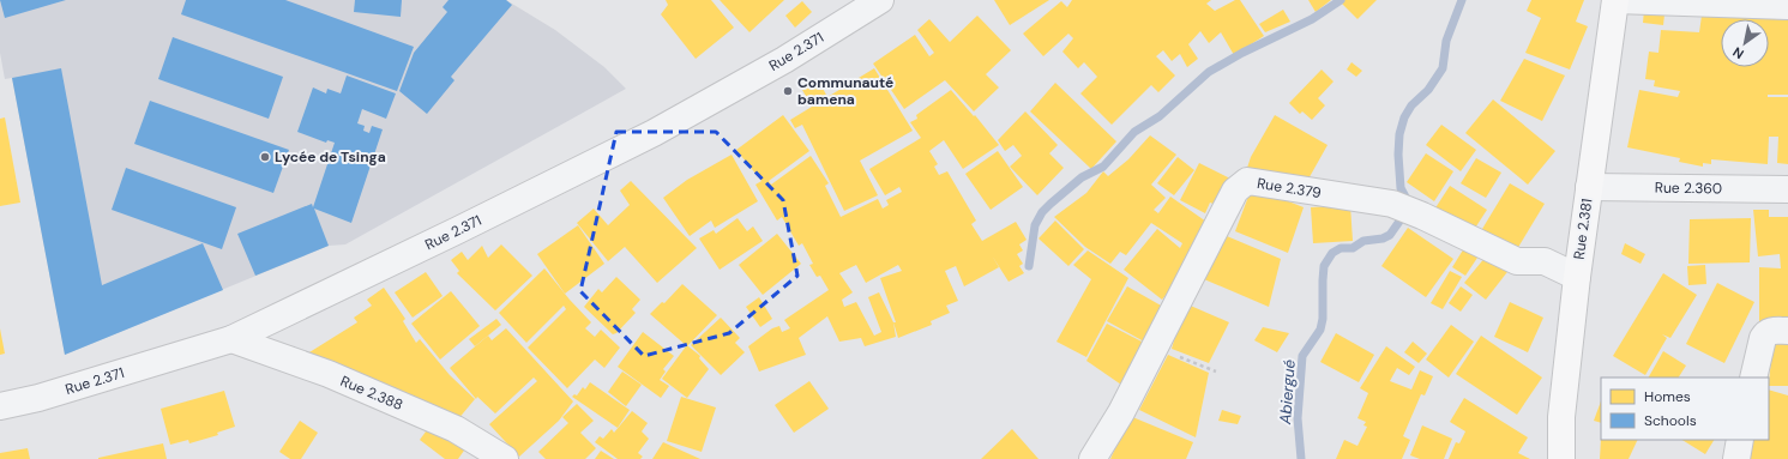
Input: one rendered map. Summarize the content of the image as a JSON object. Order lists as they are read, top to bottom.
{
  "streets": {
    "street": [
      "Rue 2.371",
      "Rue 2.379",
      "Rue 2.360",
      "Rue 2.381",
      "Rue 2.388"
    ]
  },
  "crossings": [
    ["Rue 2.371", "Rue 2.388"],
    ["Rue 2.379", "Rue 2.381"],
    ["Rue 2.360", "Rue 2.381"]
  ],
  "water": ["Abiergué"],
  "places": ["Communauté bamena", "Lycée de Tsinga"],
  "legend": ["Homes", "Schools"],
  "north": "bottom left"
}
